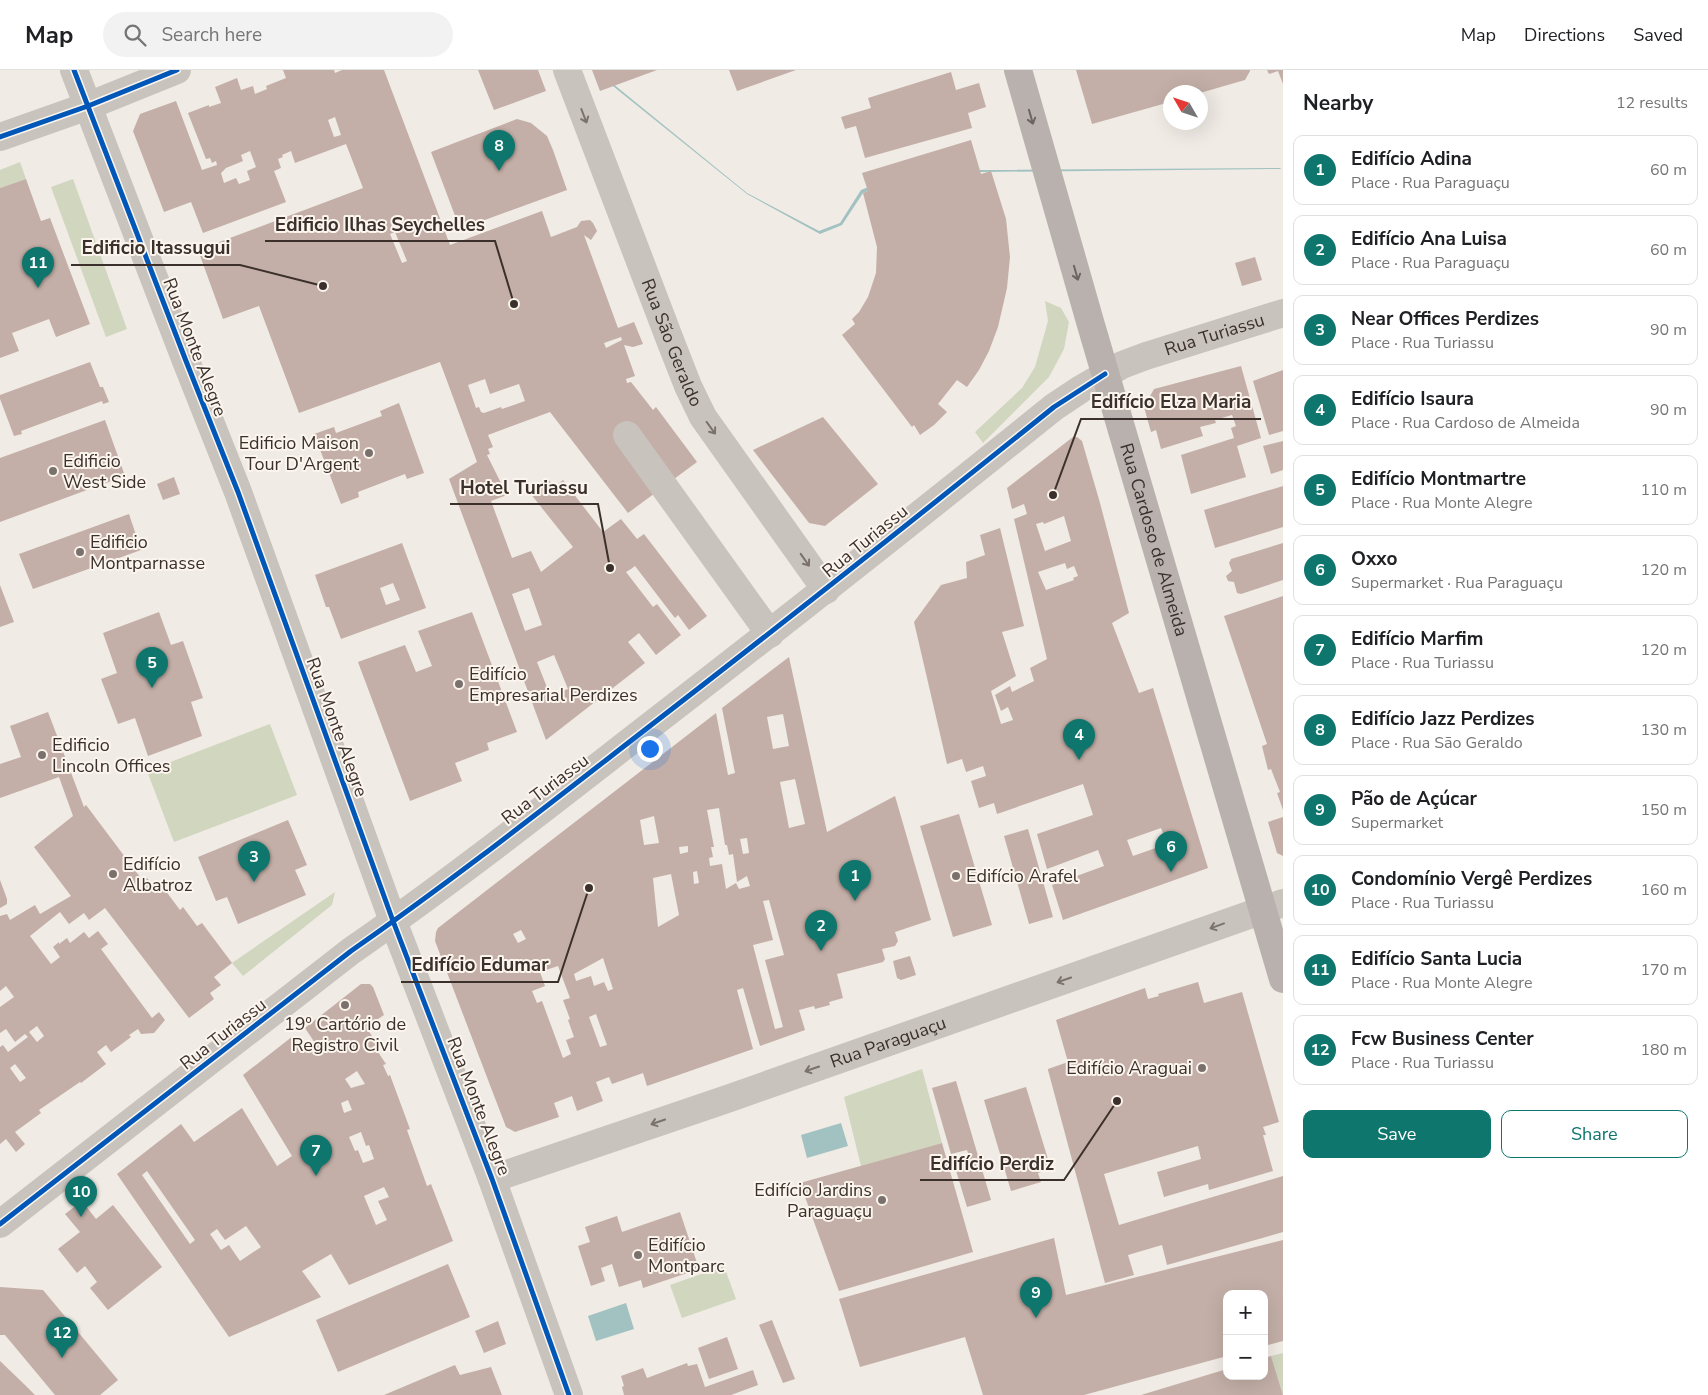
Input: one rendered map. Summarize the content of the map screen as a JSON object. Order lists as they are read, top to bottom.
{
  "streets": {
    "main road": ["Rua Cardoso de Almeida"],
    "street": [
      "Rua Turiassu",
      "Rua São Geraldo",
      "Rua Monte Alegre",
      "Rua Paraguaçu"
    ]
  },
  "crossings": [
    ["Rua Turiassu", "Rua São Geraldo"],
    ["Rua Turiassu", "Rua Monte Alegre"],
    ["Rua Turiassu", "Rua Cardoso de Almeida"],
    ["Rua Monte Alegre", "Rua Paraguaçu"],
    ["Rua Cardoso de Almeida", "Rua Paraguaçu"]
  ],
  "one_way": ["Rua Paraguaçu"],
  "places": [
    "Edificio Itassugui",
    "Edificio Ilhas Seychelles",
    "Edificio Maison Tour D'Argent",
    "Edificio West Side",
    "Edifício Elza Maria",
    "Edificio Montparnasse",
    "Hotel Turiassu",
    "Edifício Empresarial Perdizes",
    "Edificio Lincoln Offices",
    "Edifício Albatroz",
    "Edifício Arafel",
    "Edifício Edumar",
    "19º Cartório de Registro Civil",
    "Edifício Araguai",
    "Edifício Perdiz",
    "Edifício Jardins Paraguaçu",
    "Edifício Montparc"
  ],
  "north": "top left",
  "page": {
    "header": "Map",
    "search": "Search here",
    "nav": ["Map", "Directions", "Saved"],
    "heading": ["Nearby", "12 results"],
    "pins": [
      "8",
      "11",
      "5",
      "4",
      "6",
      "3",
      "1",
      "2",
      "7",
      "10",
      "9",
      "12"
    ],
    "list": [
      {
        "mark": "1",
        "name": "Edifício Adina",
        "note": "Place · Rua Paraguaçu",
        "value": "60 m"
      },
      {
        "mark": "2",
        "name": "Edifício Ana Luisa",
        "note": "Place · Rua Paraguaçu",
        "value": "60 m"
      },
      {
        "mark": "3",
        "name": "Near Offices Perdizes",
        "note": "Place · Rua Turiassu",
        "value": "90 m"
      },
      {
        "mark": "4",
        "name": "Edifício Isaura",
        "note": "Place · Rua Cardoso de Almeida",
        "value": "90 m"
      },
      {
        "mark": "5",
        "name": "Edifício Montmartre",
        "note": "Place · Rua Monte Alegre",
        "value": "110 m"
      },
      {
        "mark": "6",
        "name": "Oxxo",
        "note": "Supermarket · Rua Paraguaçu",
        "value": "120 m"
      },
      {
        "mark": "7",
        "name": "Edifício Marfim",
        "note": "Place · Rua Turiassu",
        "value": "120 m"
      },
      {
        "mark": "8",
        "name": "Edifício Jazz Perdizes",
        "note": "Place · Rua São Geraldo",
        "value": "130 m"
      },
      {
        "mark": "9",
        "name": "Pão de Açúcar",
        "note": "Supermarket",
        "value": "150 m"
      },
      {
        "mark": "10",
        "name": "Condomínio Vergê Perdizes",
        "note": "Place · Rua Turiassu",
        "value": "160 m"
      },
      {
        "mark": "11",
        "name": "Edifício Santa Lucia",
        "note": "Place · Rua Monte Alegre",
        "value": "170 m"
      },
      {
        "mark": "12",
        "name": "Fcw Business Center",
        "note": "Place · Rua Turiassu",
        "value": "180 m"
      }
    ],
    "buttons": ["Save", "Share"],
    "map_buttons": ["+", "−"]
  }
}
